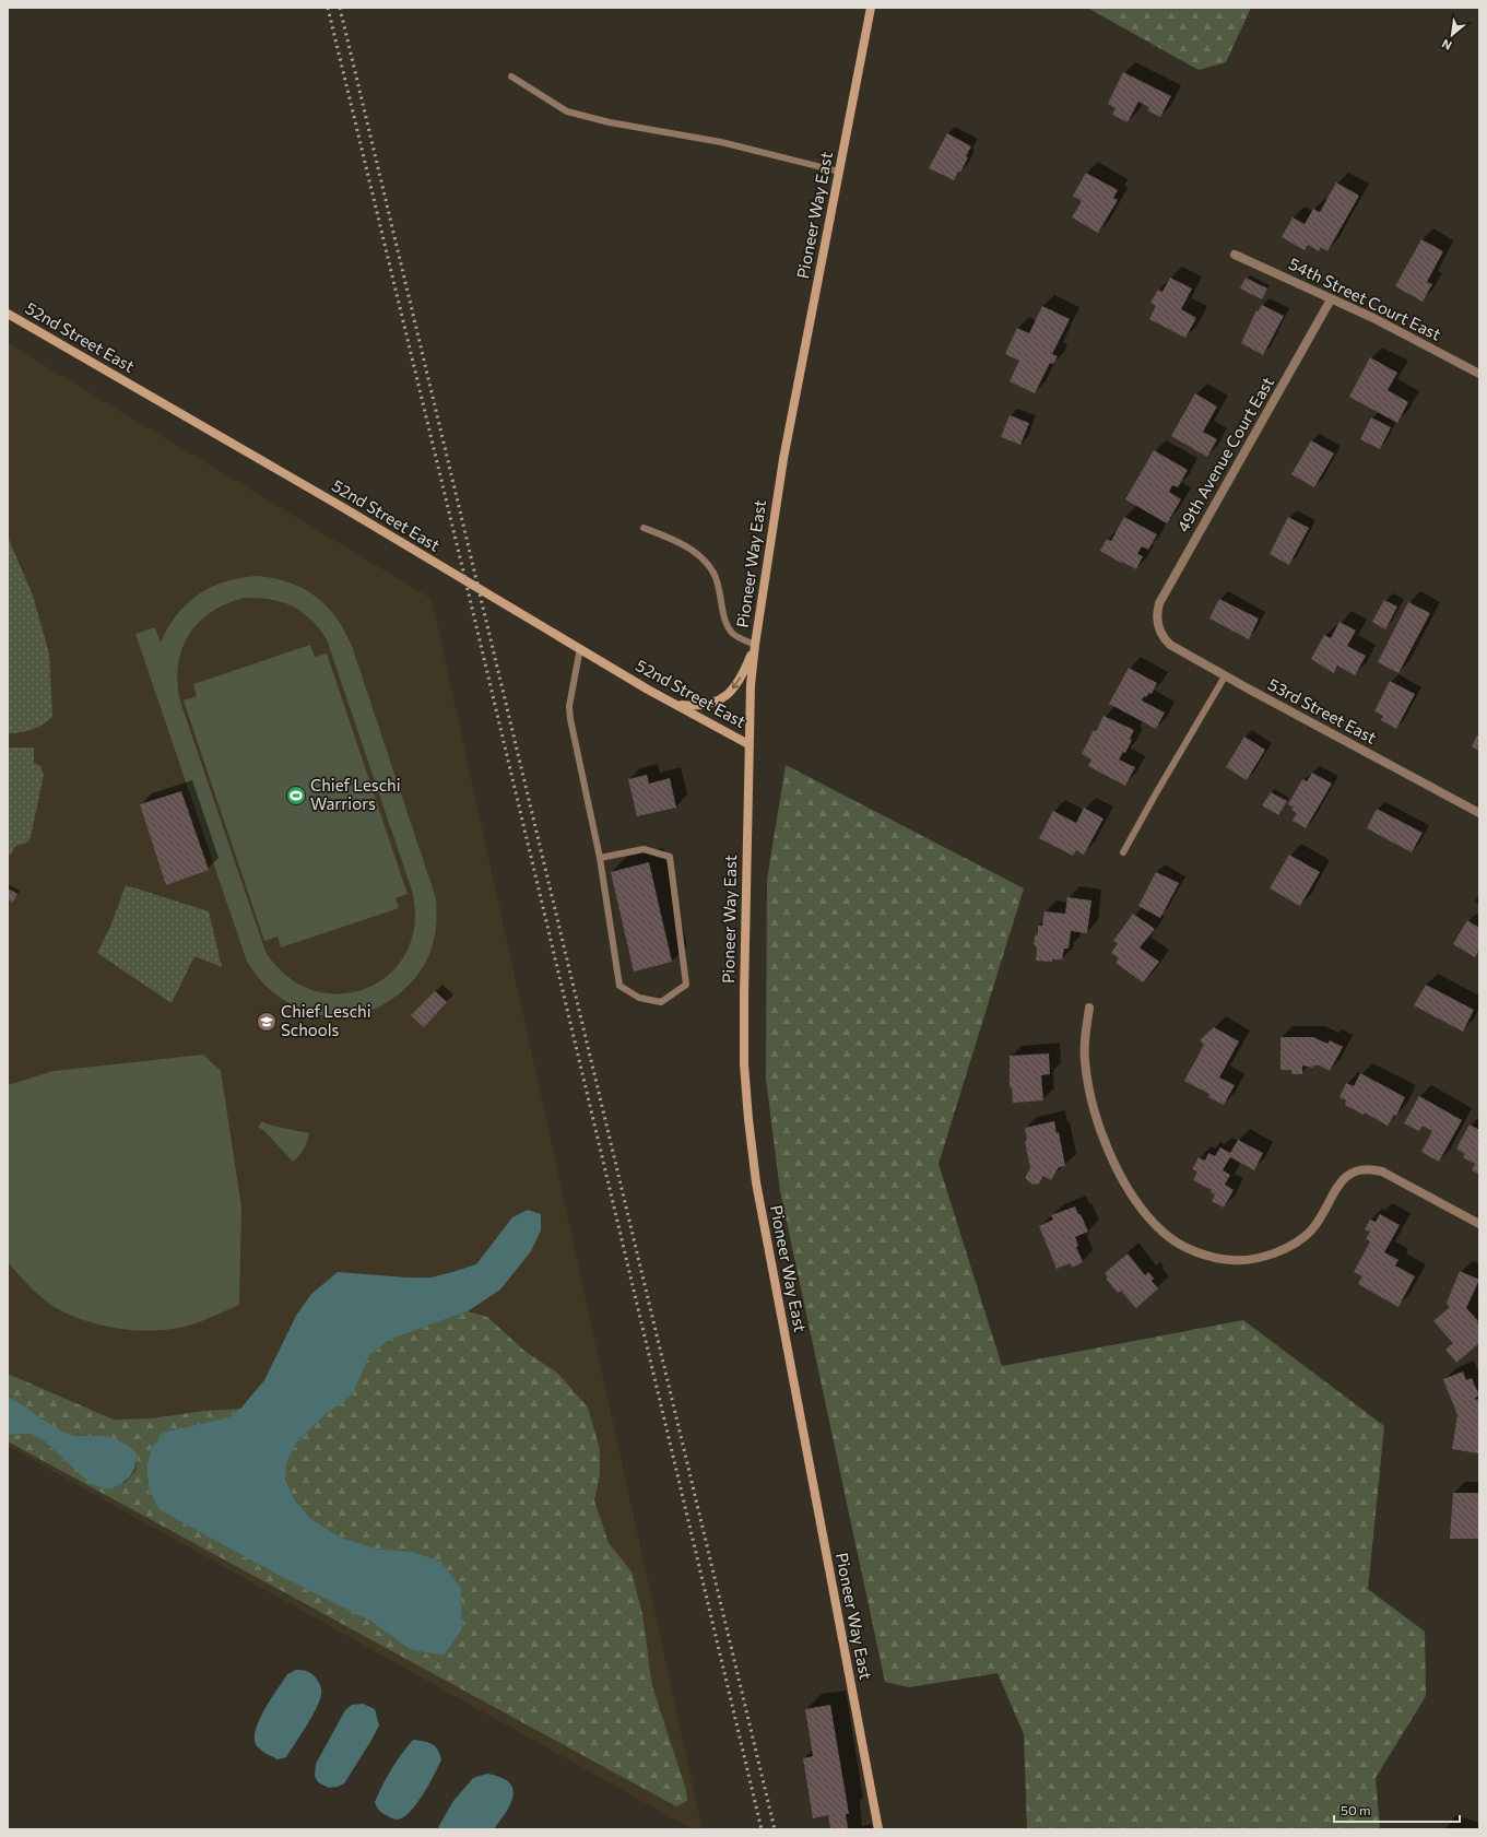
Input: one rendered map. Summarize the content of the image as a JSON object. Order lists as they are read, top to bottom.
{
  "streets": {
    "main road": ["Pioneer Way East", "52nd Street East"],
    "street": ["54th Street Court East", "49th Avenue Court East", "53rd Street East"]
  },
  "crossings": [
    ["Pioneer Way East", "52nd Street East"],
    ["54th Street Court East", "49th Avenue Court East"],
    ["49th Avenue Court East", "53rd Street East"]
  ],
  "places": {
    "sports": ["Chief Leschi Warriors"],
    "school or university": ["Chief Leschi Schools"]
  },
  "scale_bar": "50 m",
  "north": "bottom left"
}
